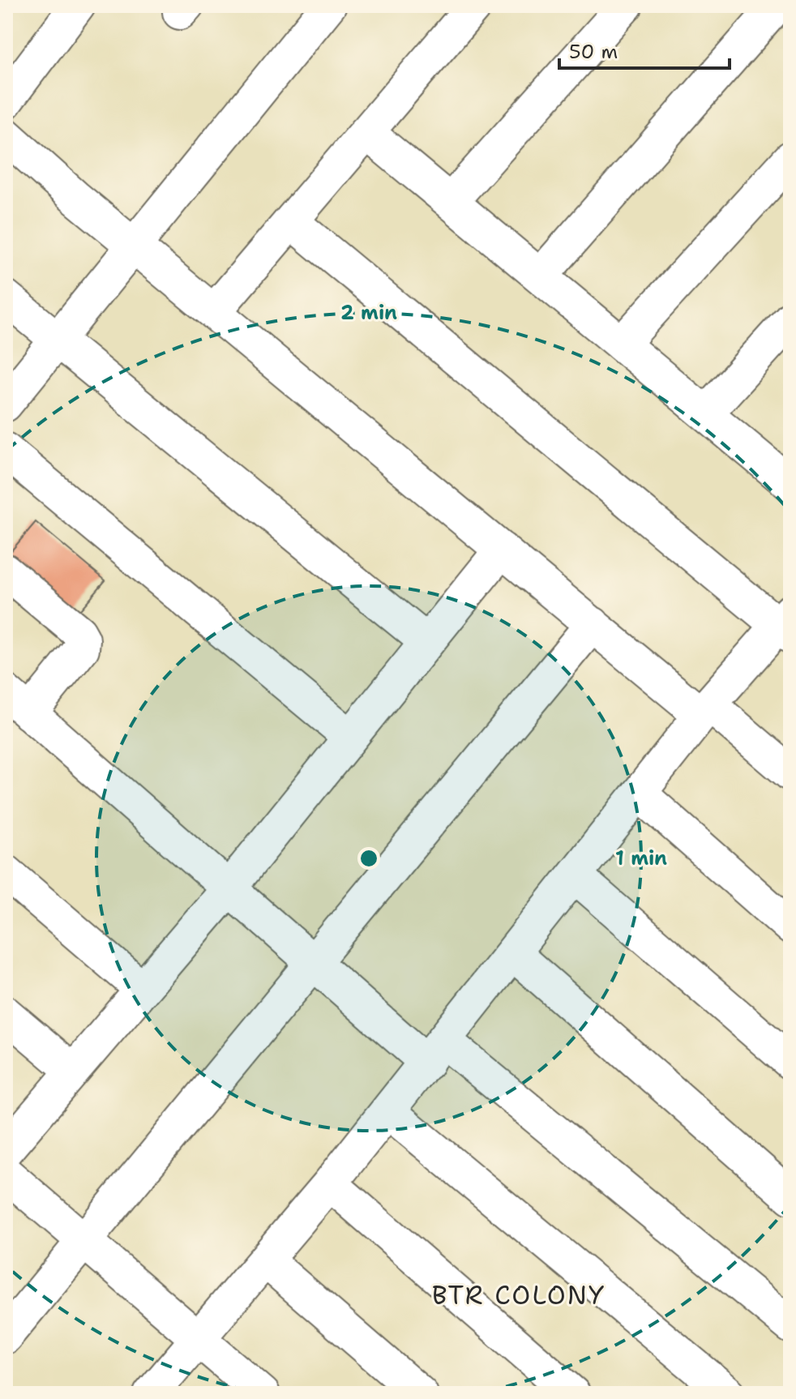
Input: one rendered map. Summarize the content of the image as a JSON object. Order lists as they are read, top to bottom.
{
  "districts": ["BTR COLONY"],
  "scale_bar": "50 m",
  "rings": ["2 min", "1 min"]
}
